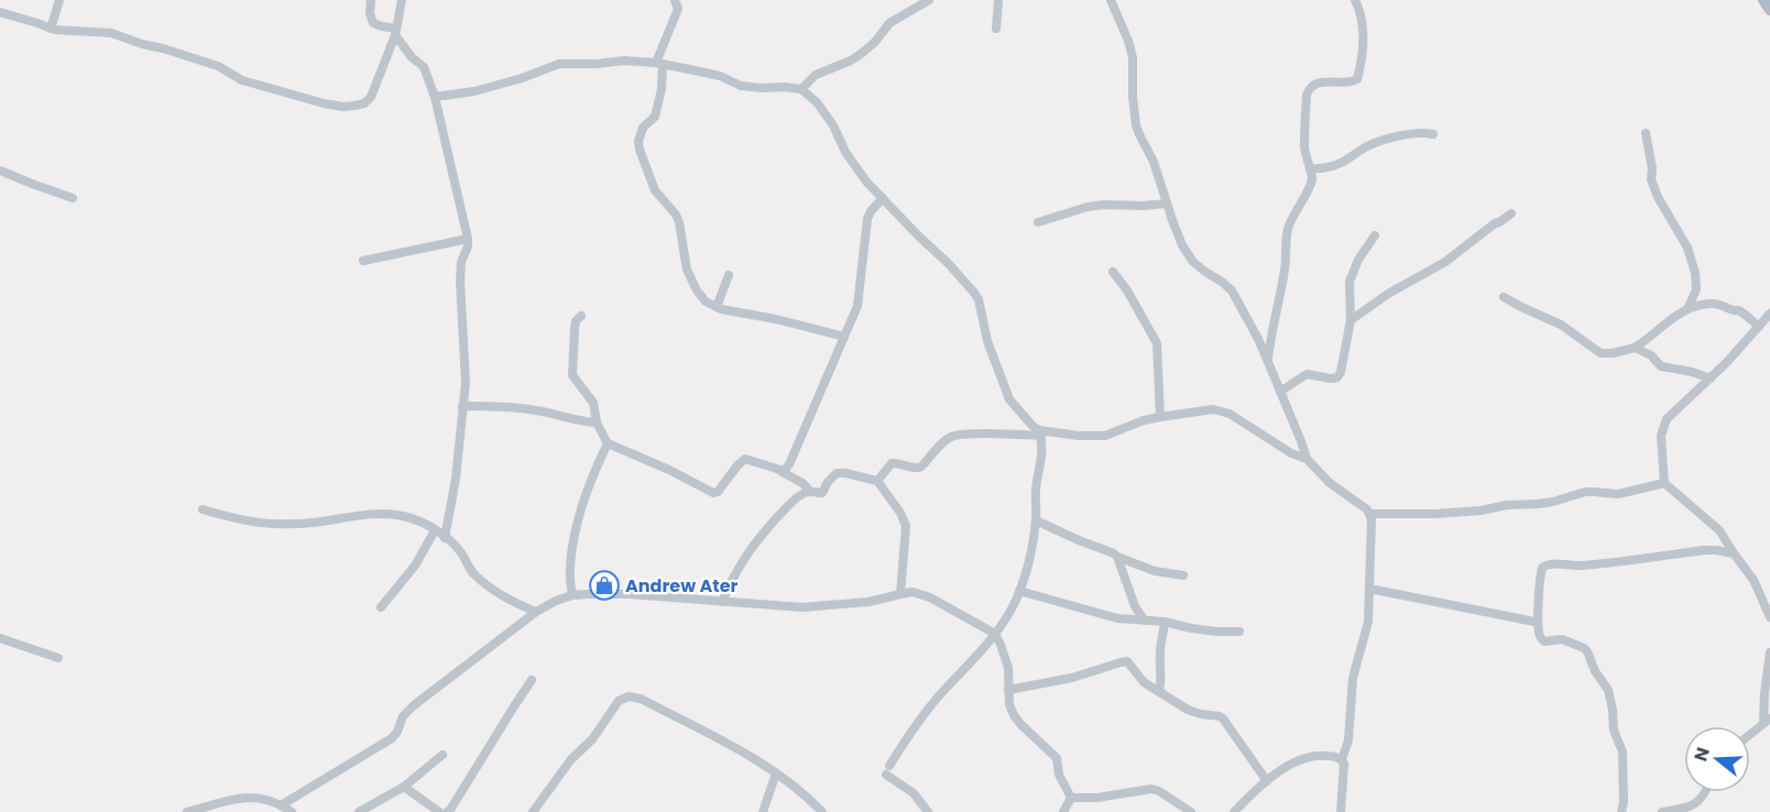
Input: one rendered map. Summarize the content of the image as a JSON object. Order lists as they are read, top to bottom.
{
  "places": {
    "shop": ["Andrew Ater"]
  },
  "north": "left"
}
